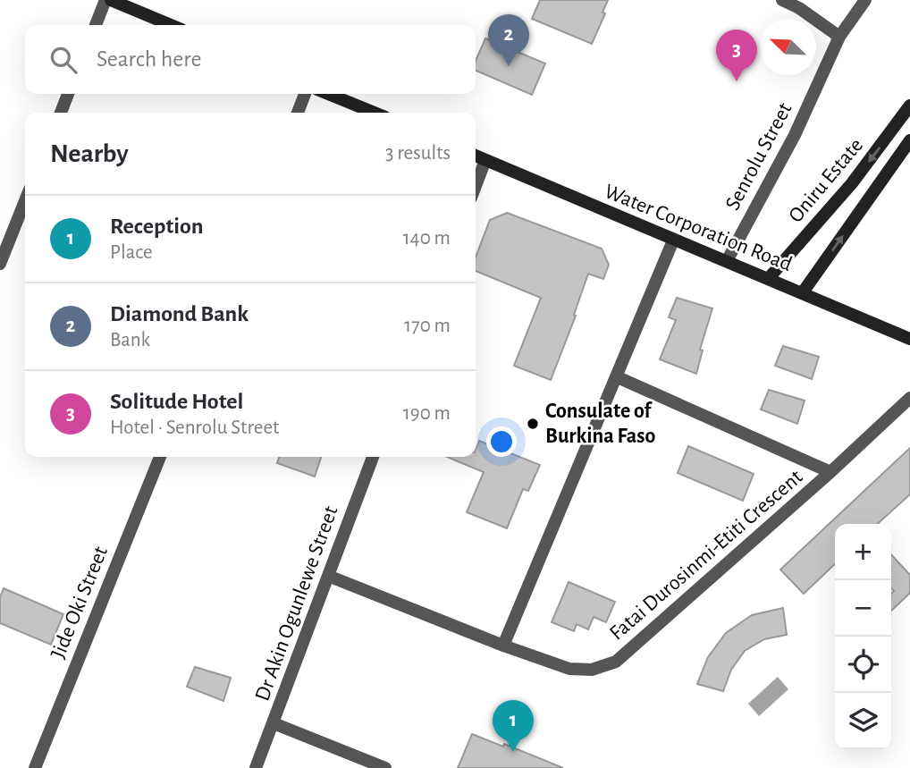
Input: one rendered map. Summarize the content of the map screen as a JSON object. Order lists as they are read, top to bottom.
{
  "streets": {
    "street": [
      "Senrolu Street",
      "Oniru Estate",
      "Water Corporation Road",
      "Fatai Durosinmi-Etiti Crescent",
      "Jide Oki Street",
      "Dr Akin Ogunlewe Street"
    ]
  },
  "crossings": [
    ["Senrolu Street", "Water Corporation Road"],
    ["Oniru Estate", "Water Corporation Road"],
    ["Fatai Durosinmi-Etiti Crescent", "Dr Akin Ogunlewe Street"]
  ],
  "places": ["Consulate of Burkina Faso"],
  "north": "top left",
  "page": {
    "pins": ["2", "3", "1"],
    "search": "Search here",
    "heading": ["Nearby", "3 results"],
    "list": [
      {
        "mark": "1",
        "name": "Reception",
        "note": "Place",
        "value": "140 m"
      },
      {
        "mark": "2",
        "name": "Diamond Bank",
        "note": "Bank",
        "value": "170 m"
      },
      {
        "mark": "3",
        "name": "Solitude Hotel",
        "note": "Hotel · Senrolu Street",
        "value": "190 m"
      }
    ],
    "map_buttons": ["+", "−"]
  }
}
